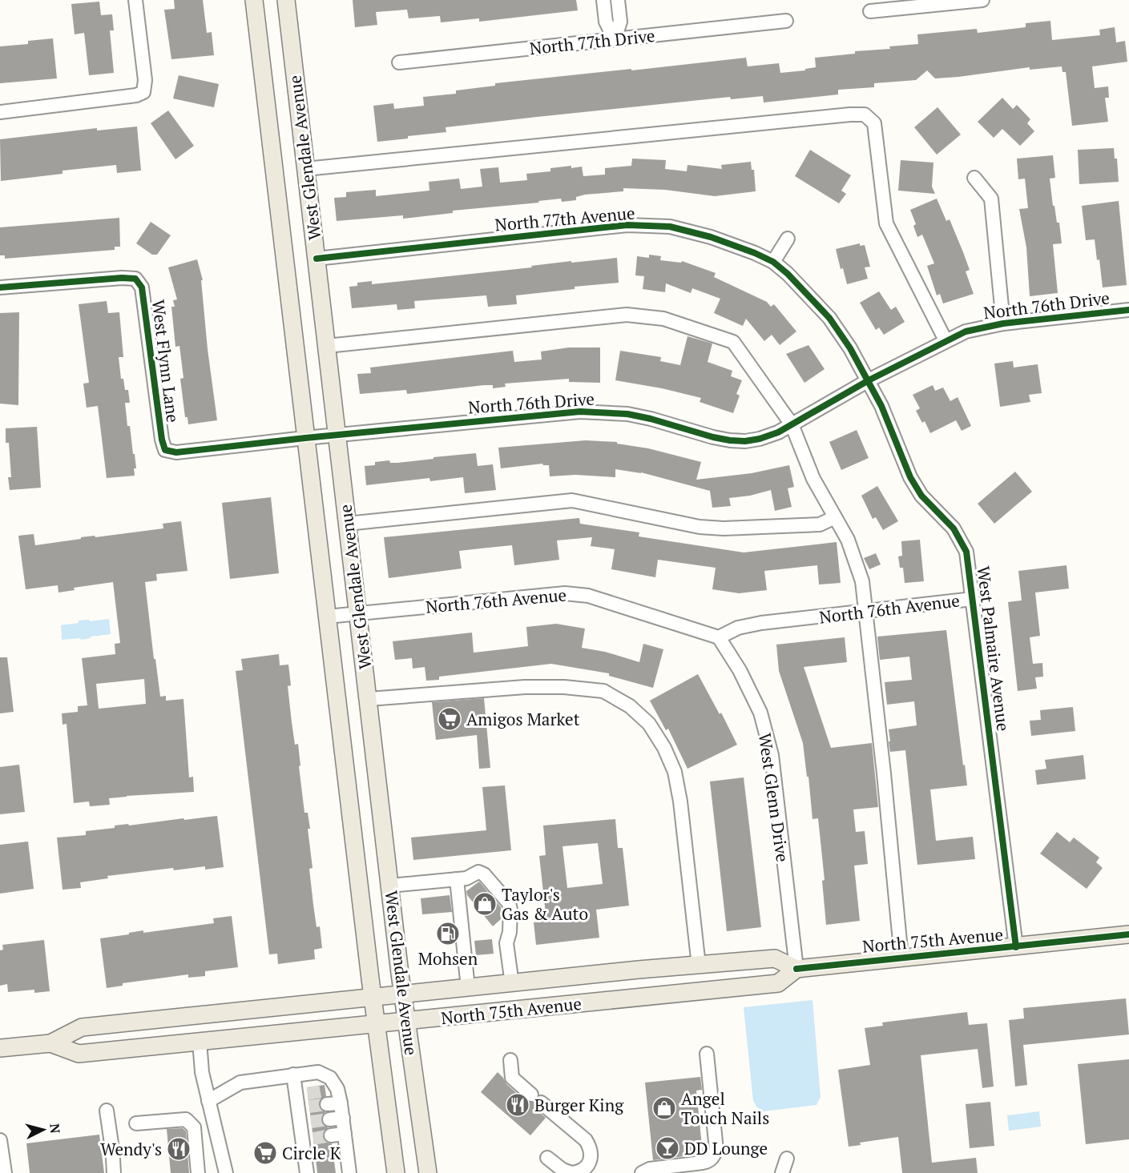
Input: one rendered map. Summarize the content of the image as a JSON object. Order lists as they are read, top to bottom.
{
  "streets": {
    "main road": ["West Glendale Avenue", "North 75th Avenue"],
    "street": [
      "North 77th Drive",
      "North 77th Avenue",
      "North 76th Drive",
      "West Flynn Lane",
      "North 76th Avenue",
      "West Palmaire Avenue",
      "West Glenn Drive"
    ]
  },
  "crossings": [
    ["West Glendale Avenue", "North 77th Avenue"],
    ["West Glendale Avenue", "North 76th Drive"],
    ["West Glendale Avenue", "North 76th Avenue"],
    ["West Glendale Avenue", "North 75th Avenue"],
    ["North 77th Avenue", "North 76th Drive"],
    ["North 77th Avenue", "West Palmaire Avenue"],
    ["North 76th Drive", "West Flynn Lane"],
    ["North 76th Drive", "West Palmaire Avenue"],
    ["North 76th Avenue", "West Palmaire Avenue"],
    ["North 76th Avenue", "West Glenn Drive"],
    ["West Palmaire Avenue", "North 75th Avenue"],
    ["West Glenn Drive", "North 75th Avenue"]
  ],
  "places": {
    "supermarket": ["Amigos Market", "Circle K"],
    "shop": ["Taylor's Gas & Auto", "Angel Touch Nails"],
    "fuel station": ["Mohsen"],
    "restaurant": ["Burger King", "Wendy's"],
    "bar": ["DD Lounge"]
  },
  "north": "right"
}
